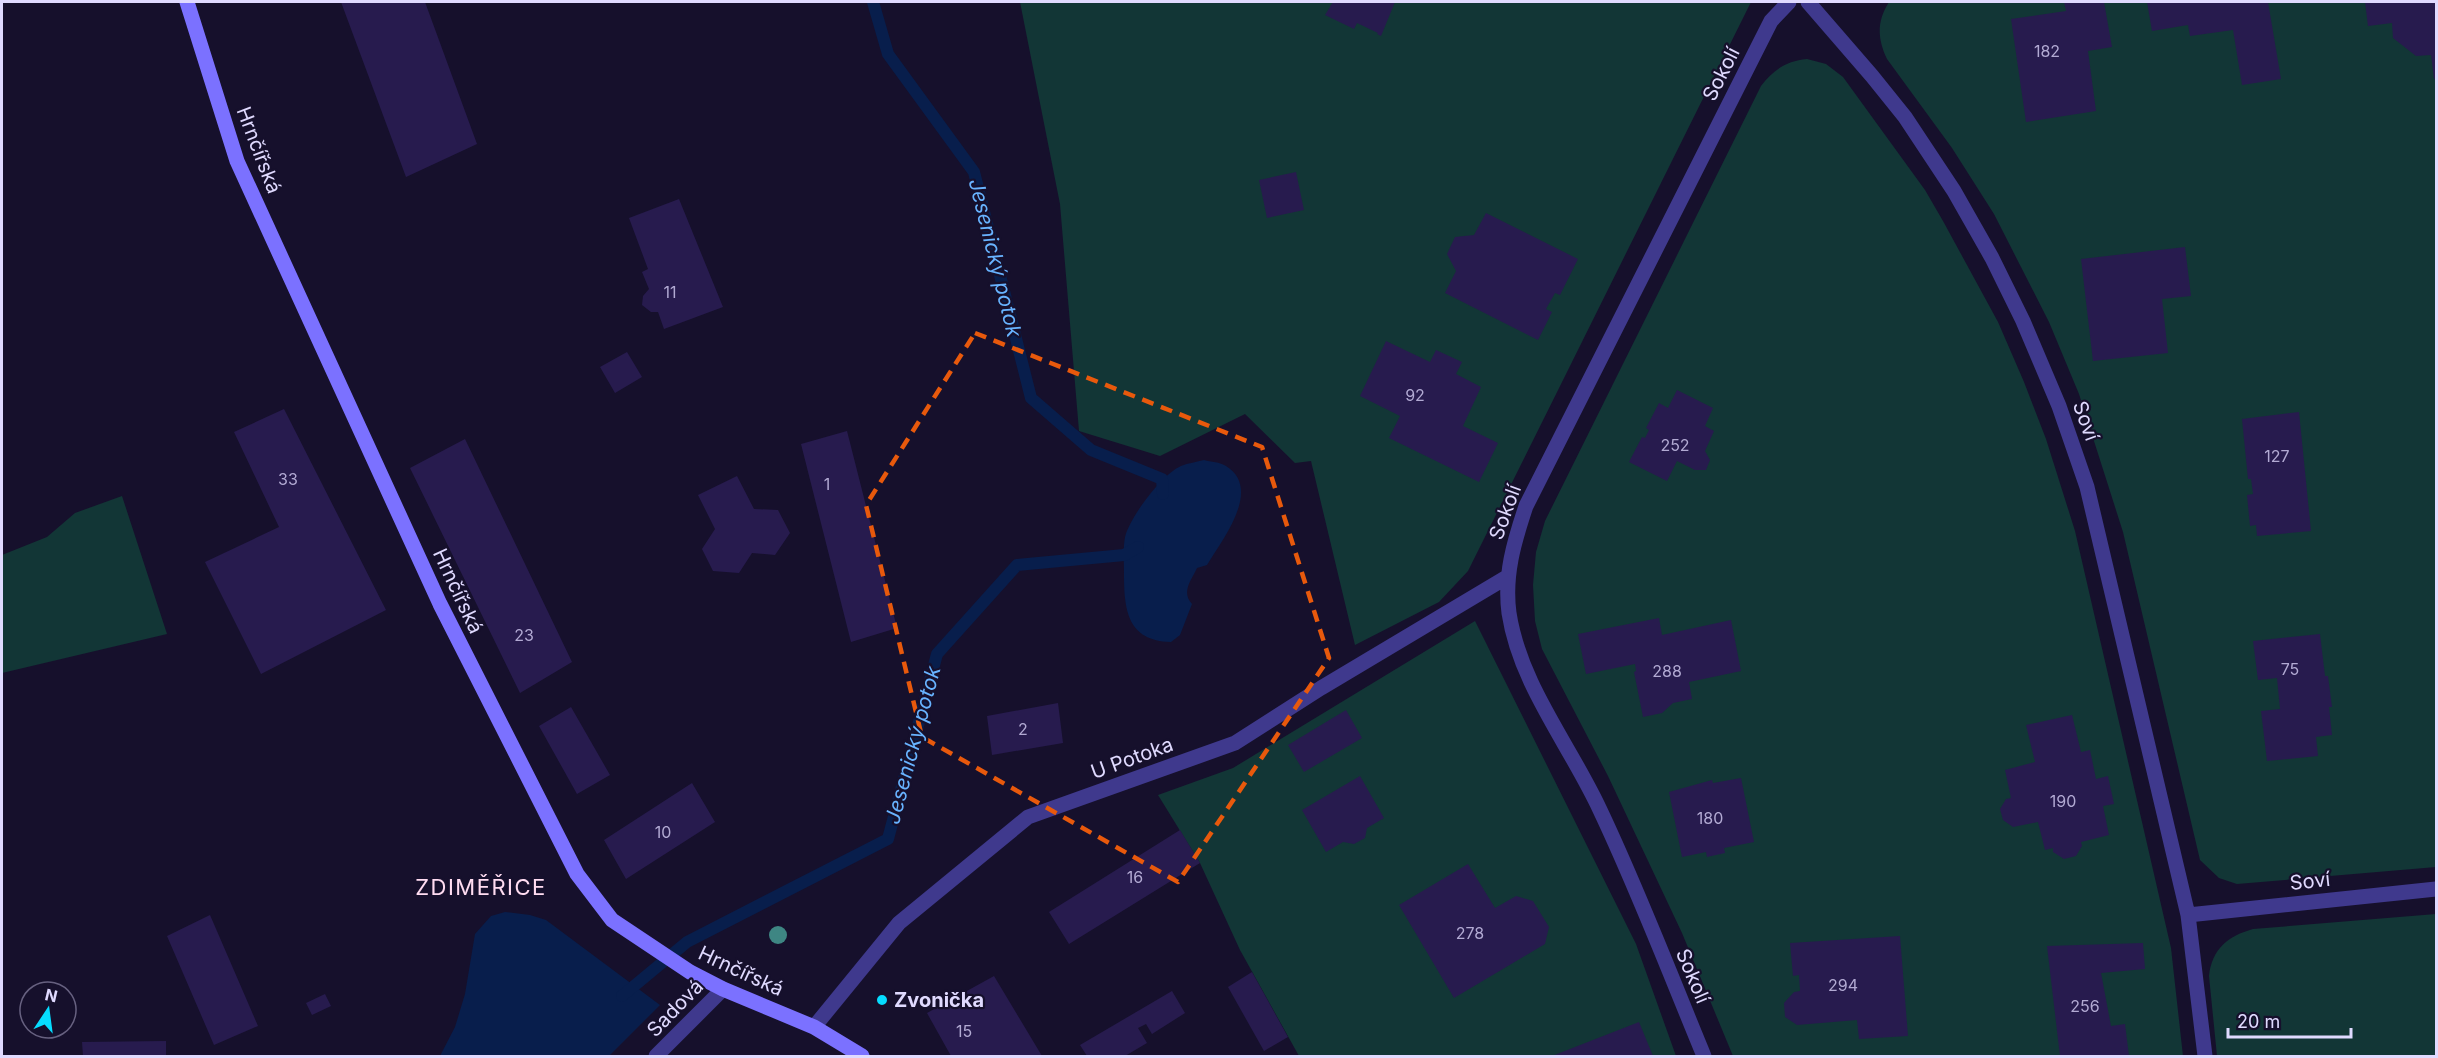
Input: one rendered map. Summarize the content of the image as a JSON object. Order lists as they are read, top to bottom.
{
  "streets": {
    "street": [
      "Sokolí",
      "Hrnčířská",
      "Soví",
      "U Potoka",
      "Sadová"
    ]
  },
  "crossings": [
    ["Sokolí", "U Potoka"],
    ["Hrnčířská", "U Potoka"],
    ["Hrnčířská", "Sadová"]
  ],
  "districts": ["ZDIMĚŘICE"],
  "water": ["Jesenický potok"],
  "places": ["Zvonička"],
  "house_numbers": [
    "182",
    "11",
    "92",
    "252",
    "127",
    "33",
    "1",
    "23",
    "75",
    "288",
    "2",
    "190",
    "180",
    "10",
    "16",
    "278",
    "294",
    "256",
    "15"
  ],
  "scale_bar": "20 m",
  "north": "top"
}
